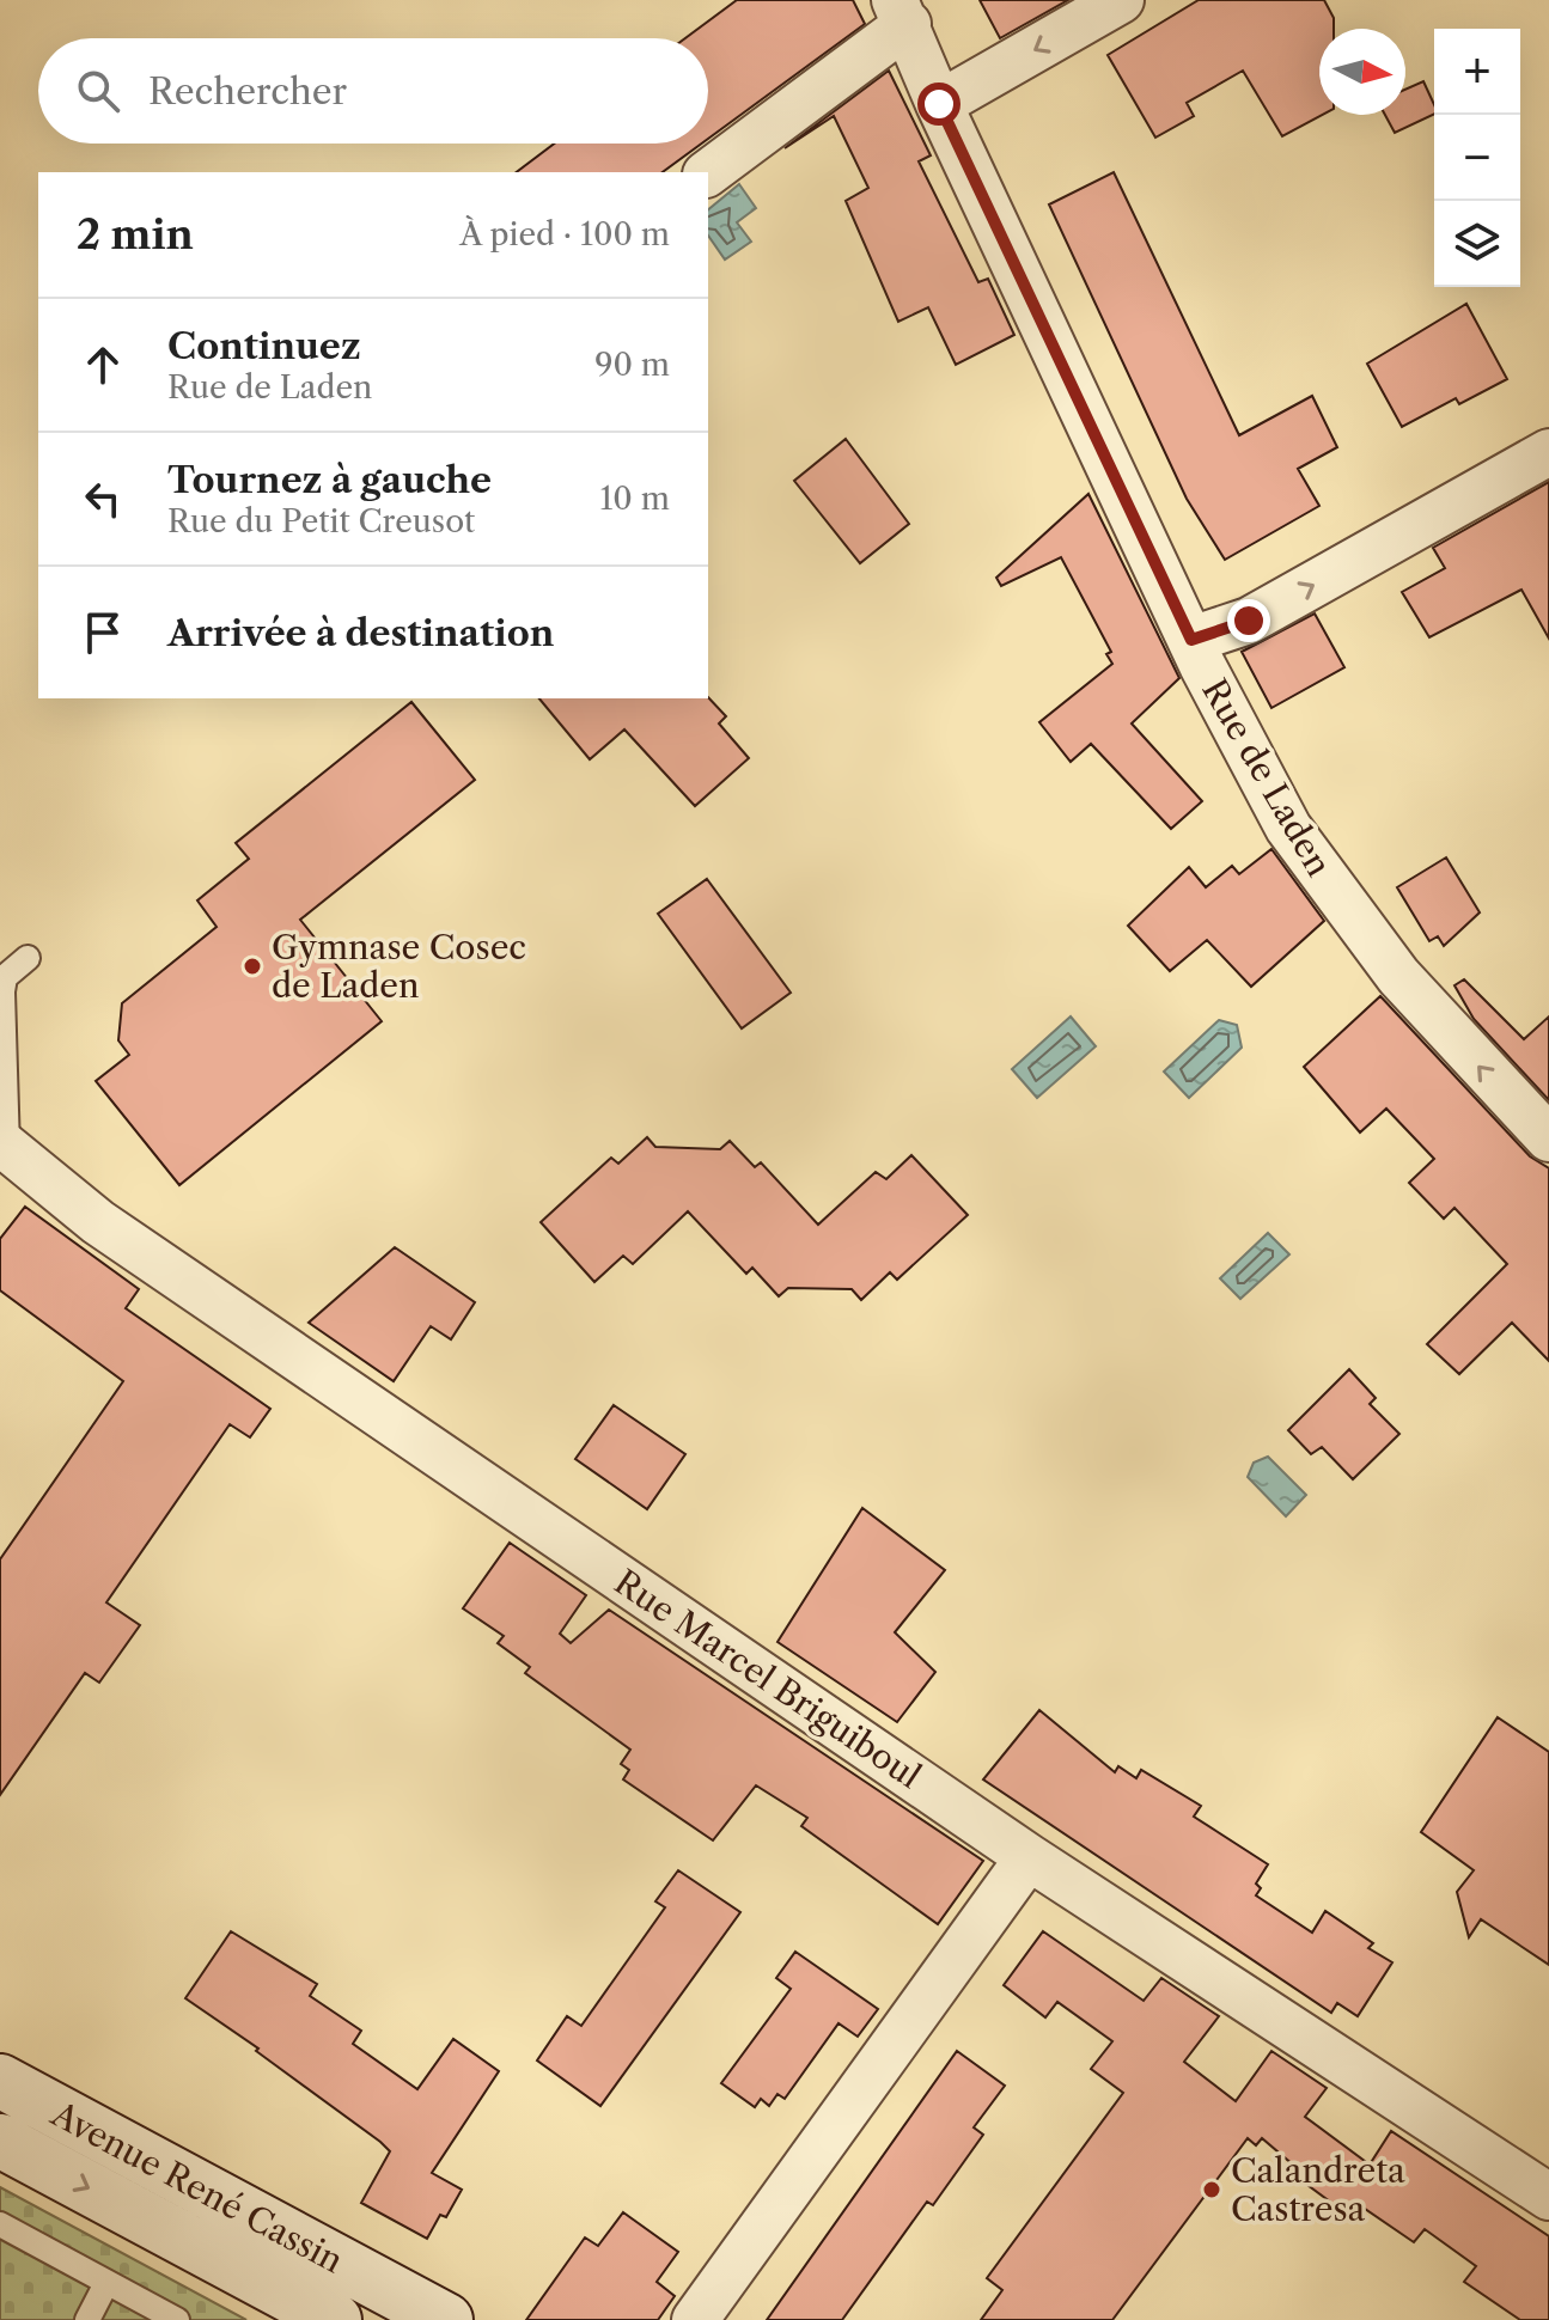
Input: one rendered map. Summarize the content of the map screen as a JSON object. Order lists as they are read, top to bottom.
{
  "streets": {
    "main road": ["Avenue René Cassin"],
    "street": ["Rue de Laden", "Rue Marcel Briguiboul"]
  },
  "one_way": ["Rue de Laden"],
  "places": ["Gymnase Cosec de Laden", "Calandreta Castresa"],
  "north": "right",
  "page": {
    "map_buttons": ["+", "−"],
    "search": "Rechercher",
    "heading": ["2 min", "À pied · 100 m"],
    "list": [
      ["Continuez", "Rue de Laden", "90 m"],
      ["Tournez à gauche", "Rue du Petit Creusot", "10 m"],
      "Arrivée à destination"
    ]
  }
}
